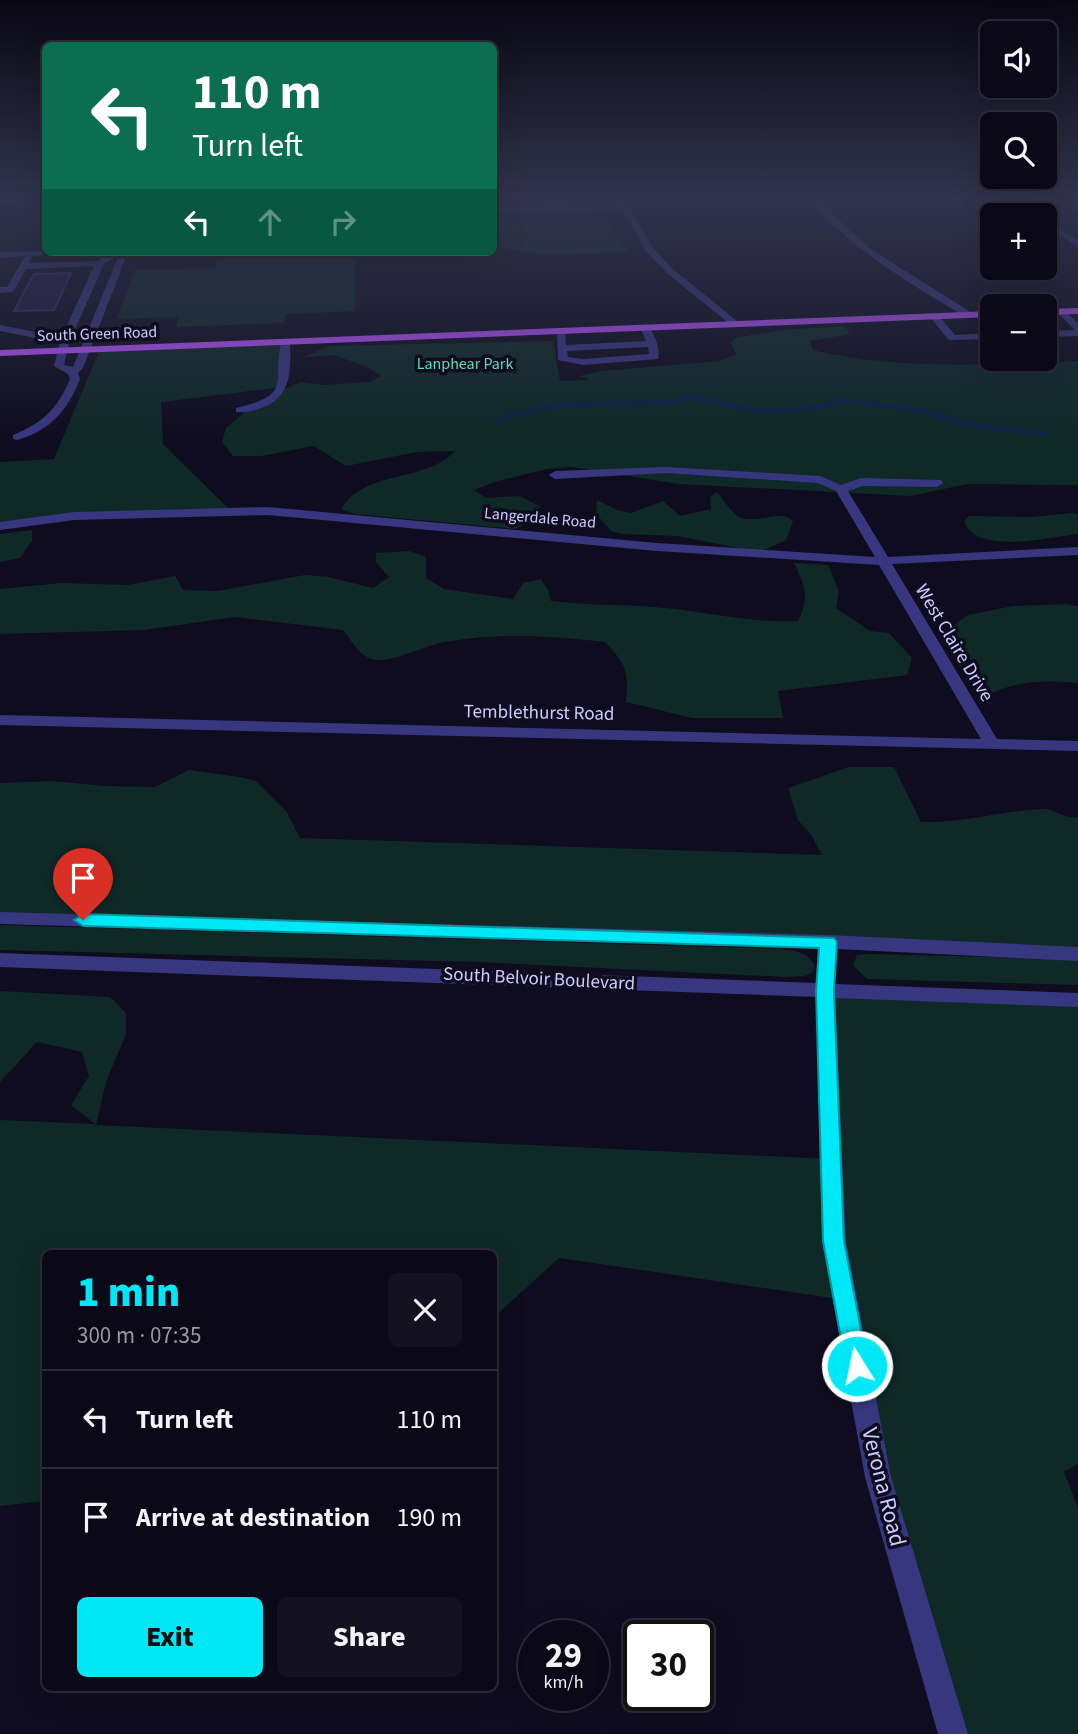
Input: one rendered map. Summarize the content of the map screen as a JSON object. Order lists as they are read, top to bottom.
{
  "streets": {
    "main road": ["South Green Road"],
    "street": [
      "Langerdale Road",
      "West Claire Drive",
      "Temblethurst Road",
      "South Belvoir Boulevard",
      "Verona Road"
    ]
  },
  "crossings": [
    ["Langerdale Road", "West Claire Drive"],
    ["West Claire Drive", "Temblethurst Road"],
    ["South Belvoir Boulevard", "Verona Road"]
  ],
  "parks": ["Lanphear Park"],
  "page": {
    "map_buttons": ["+", "−"],
    "turn": ["110 m", "Turn left"],
    "heading": ["1 min", "300 m · 07:35"],
    "list": [
      {
        "name": "Turn left",
        "value": "110 m"
      },
      {
        "name": "Arrive at destination",
        "value": "190 m"
      }
    ],
    "buttons": ["Exit", "Share"],
    "speed": "29 km/h",
    "limit": "30"
  }
}
